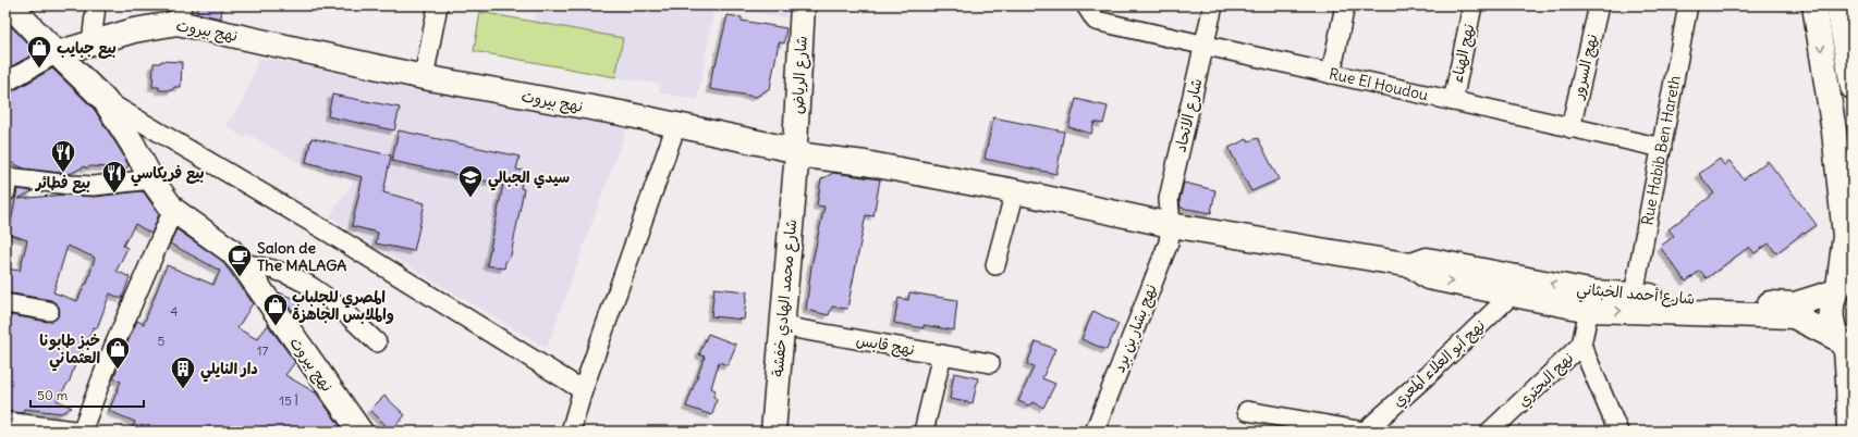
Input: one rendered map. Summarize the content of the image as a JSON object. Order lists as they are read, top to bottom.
{
  "streets": {
    "main road": [
      "نهج بيروت",
      "شارع الرياض",
      "شارع أحمد الخبثاني",
      "شارع محمد الهادي خفشة"
    ],
    "street": [
      "نهج الهناء",
      "نهج السرور",
      "Rue El Houdou",
      "شارع الاتحاد",
      "Rue Habib Ben Hareth",
      "نهج بشار بن برد",
      "نهج قابس",
      "نهج أبو العلاء المعري",
      "نهج البحتري"
    ]
  },
  "crossings": [
    ["نهج بيروت", "شارع الرياض"],
    ["نهج بيروت", "شارع الاتحاد"],
    ["نهج بيروت", "شارع أحمد الخبثاني"],
    ["نهج بيروت", "شارع محمد الهادي خفشة"],
    ["نهج بيروت", "نهج بشار بن برد"],
    ["نهج الهناء", "Rue El Houdou"],
    ["نهج السرور", "Rue El Houdou"],
    ["شارع الرياض", "شارع محمد الهادي خفشة"],
    ["Rue El Houdou", "شارع الاتحاد"],
    ["Rue El Houdou", "Rue Habib Ben Hareth"],
    ["شارع الاتحاد", "نهج بشار بن برد"],
    ["Rue Habib Ben Hareth", "شارع أحمد الخبثاني"],
    ["شارع محمد الهادي خفشة", "نهج قابس"]
  ],
  "places": {
    "shop": ["بيع جبايب", "المصري للجلباب والملابس الجاهزة", "خبز طابونا العثماني"],
    "restaurant": ["بيع فطائر", "بيع فريكاسي"],
    "school or university": ["سيدي الجبالي"],
    "cafe": ["Salon de The MALAGA"],
    "building": ["دار النايلي"]
  },
  "house_numbers": [
    "4",
    "5",
    "17",
    "15 أ"
  ],
  "scale_bar": "50 m"
}
